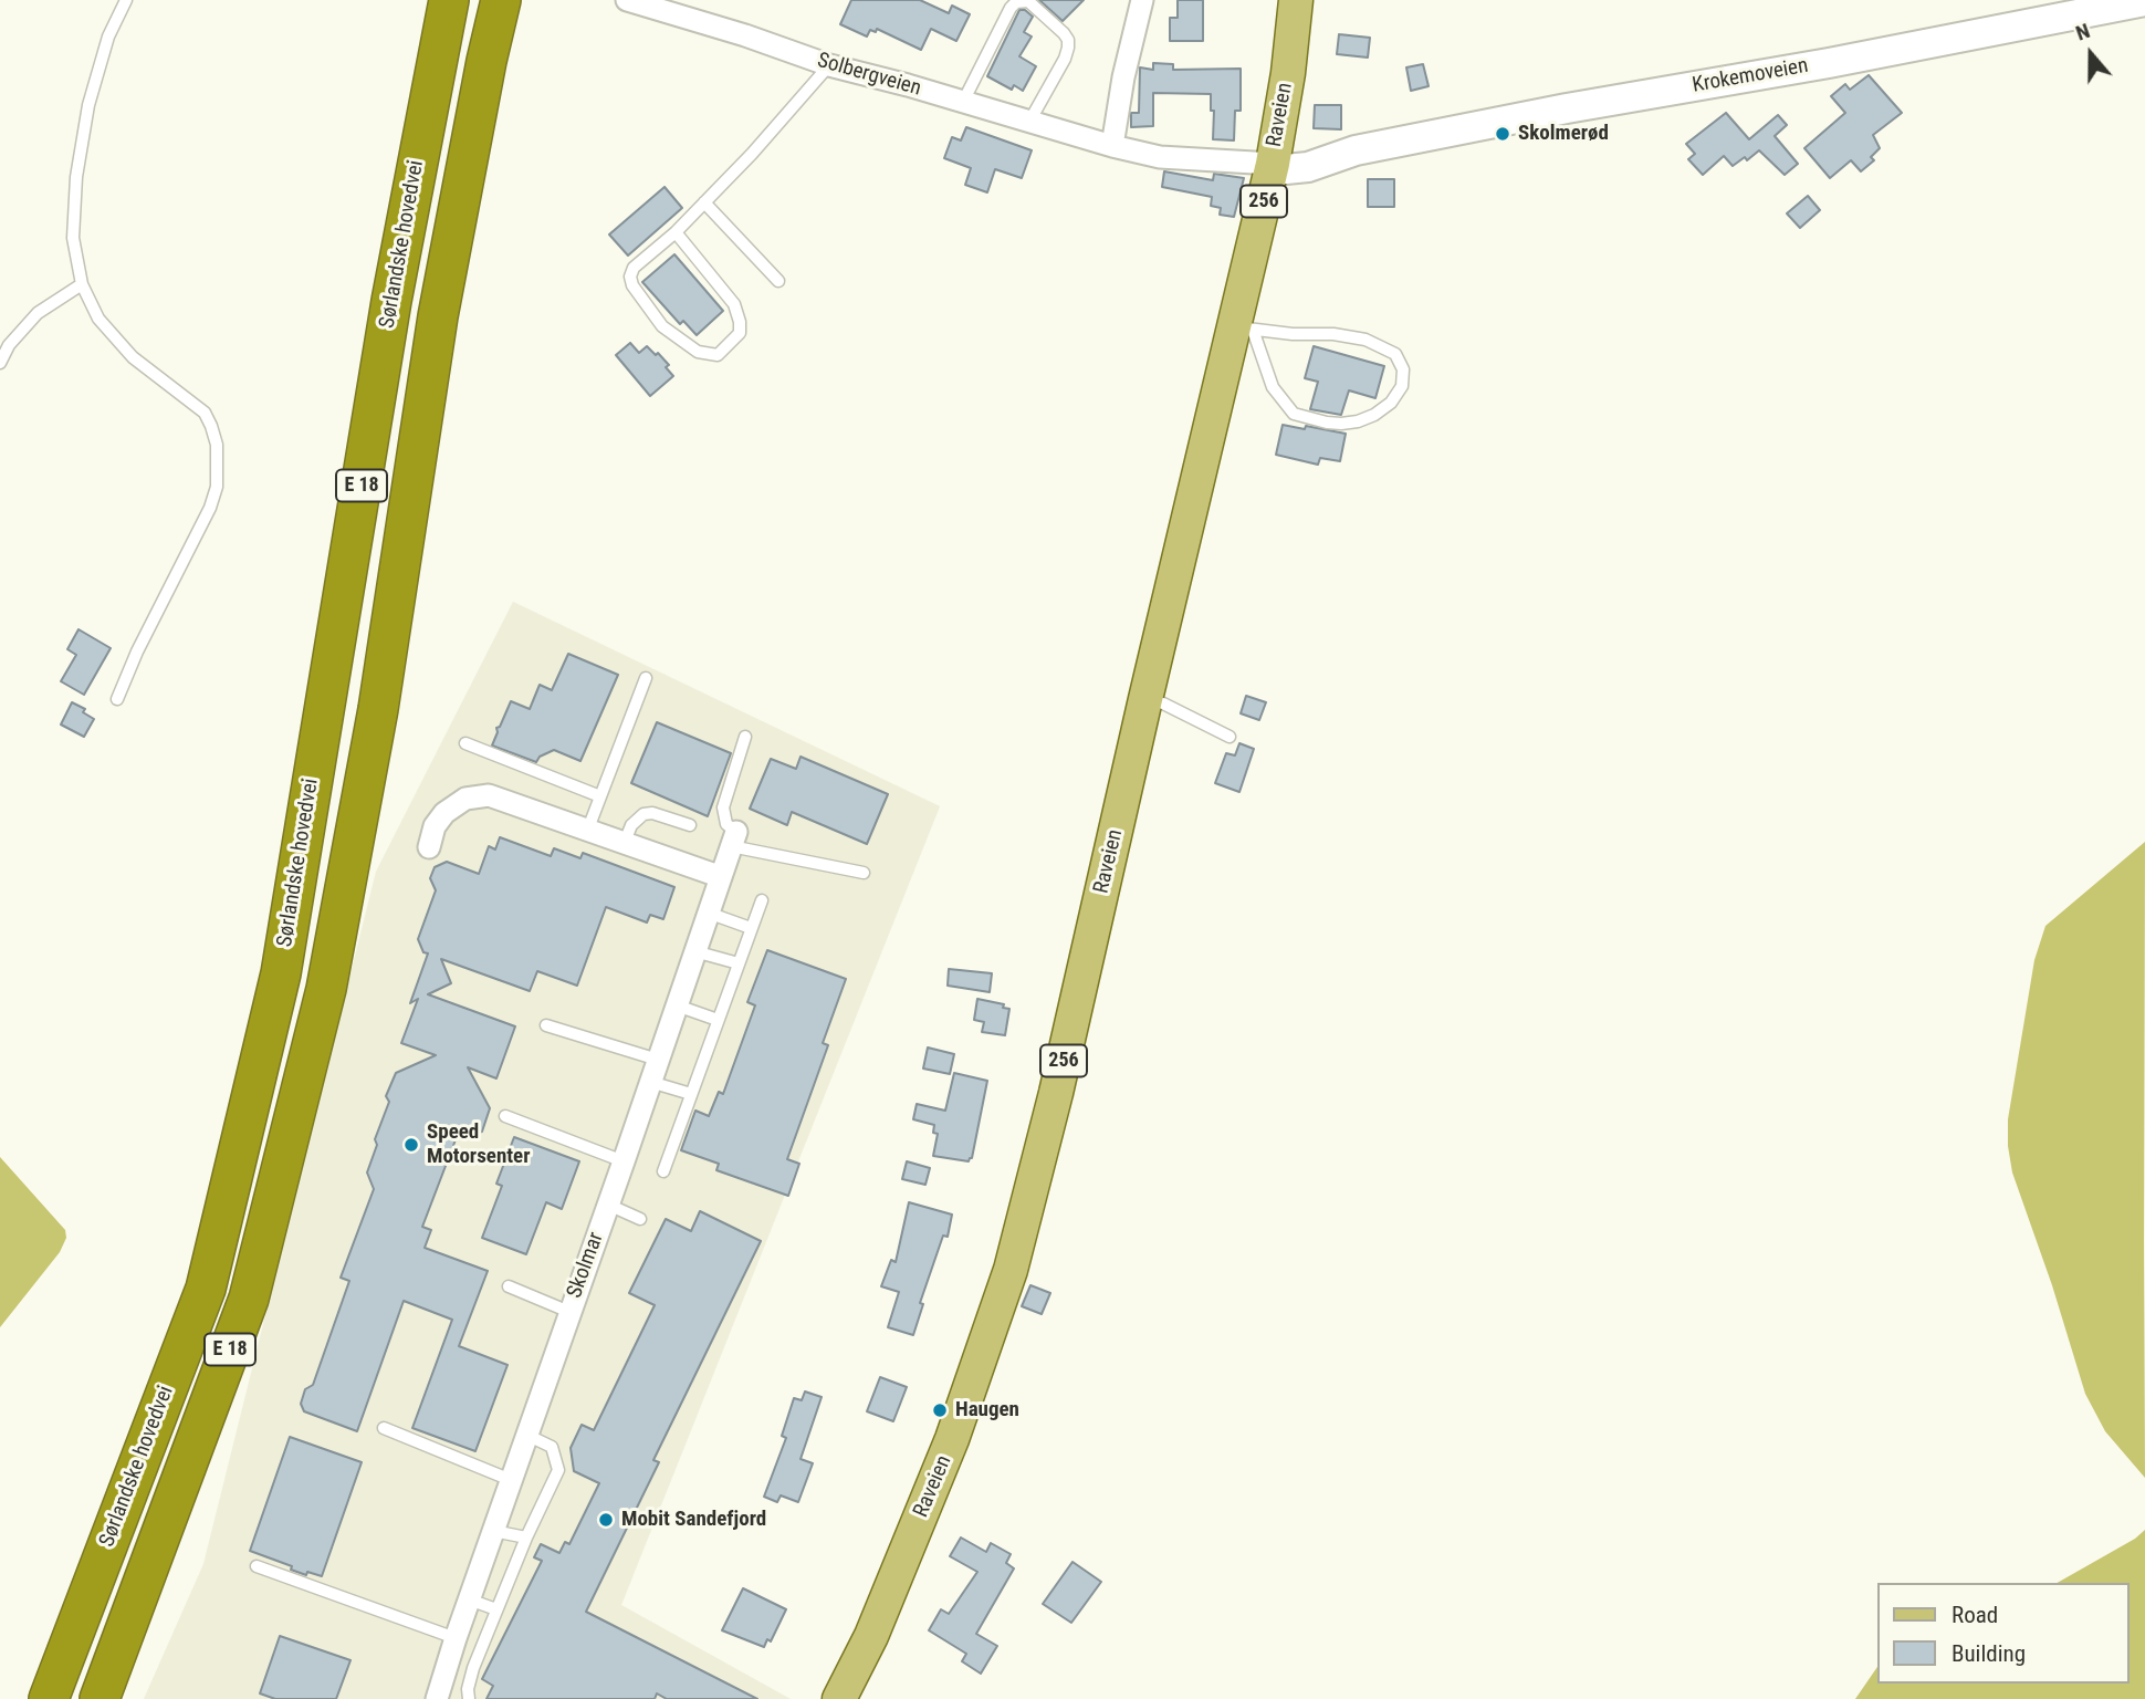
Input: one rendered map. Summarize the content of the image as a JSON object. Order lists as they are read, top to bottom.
{
  "streets": {
    "highway": ["Sørlandske hovedvei", "E 18"],
    "main road": ["Krokemoveien", "Raveien", "256"],
    "street": ["Solbergveien", "Skolmar"]
  },
  "crossings": [
    ["Solbergveien", "Krokemoveien"],
    ["Solbergveien", "Raveien"],
    ["Krokemoveien", "Raveien"]
  ],
  "places": [
    "Skolmerød",
    "Speed Motorsenter",
    "Haugen",
    "Mobit Sandefjord"
  ],
  "legend": ["Road", "Building"],
  "north": "top"
}
